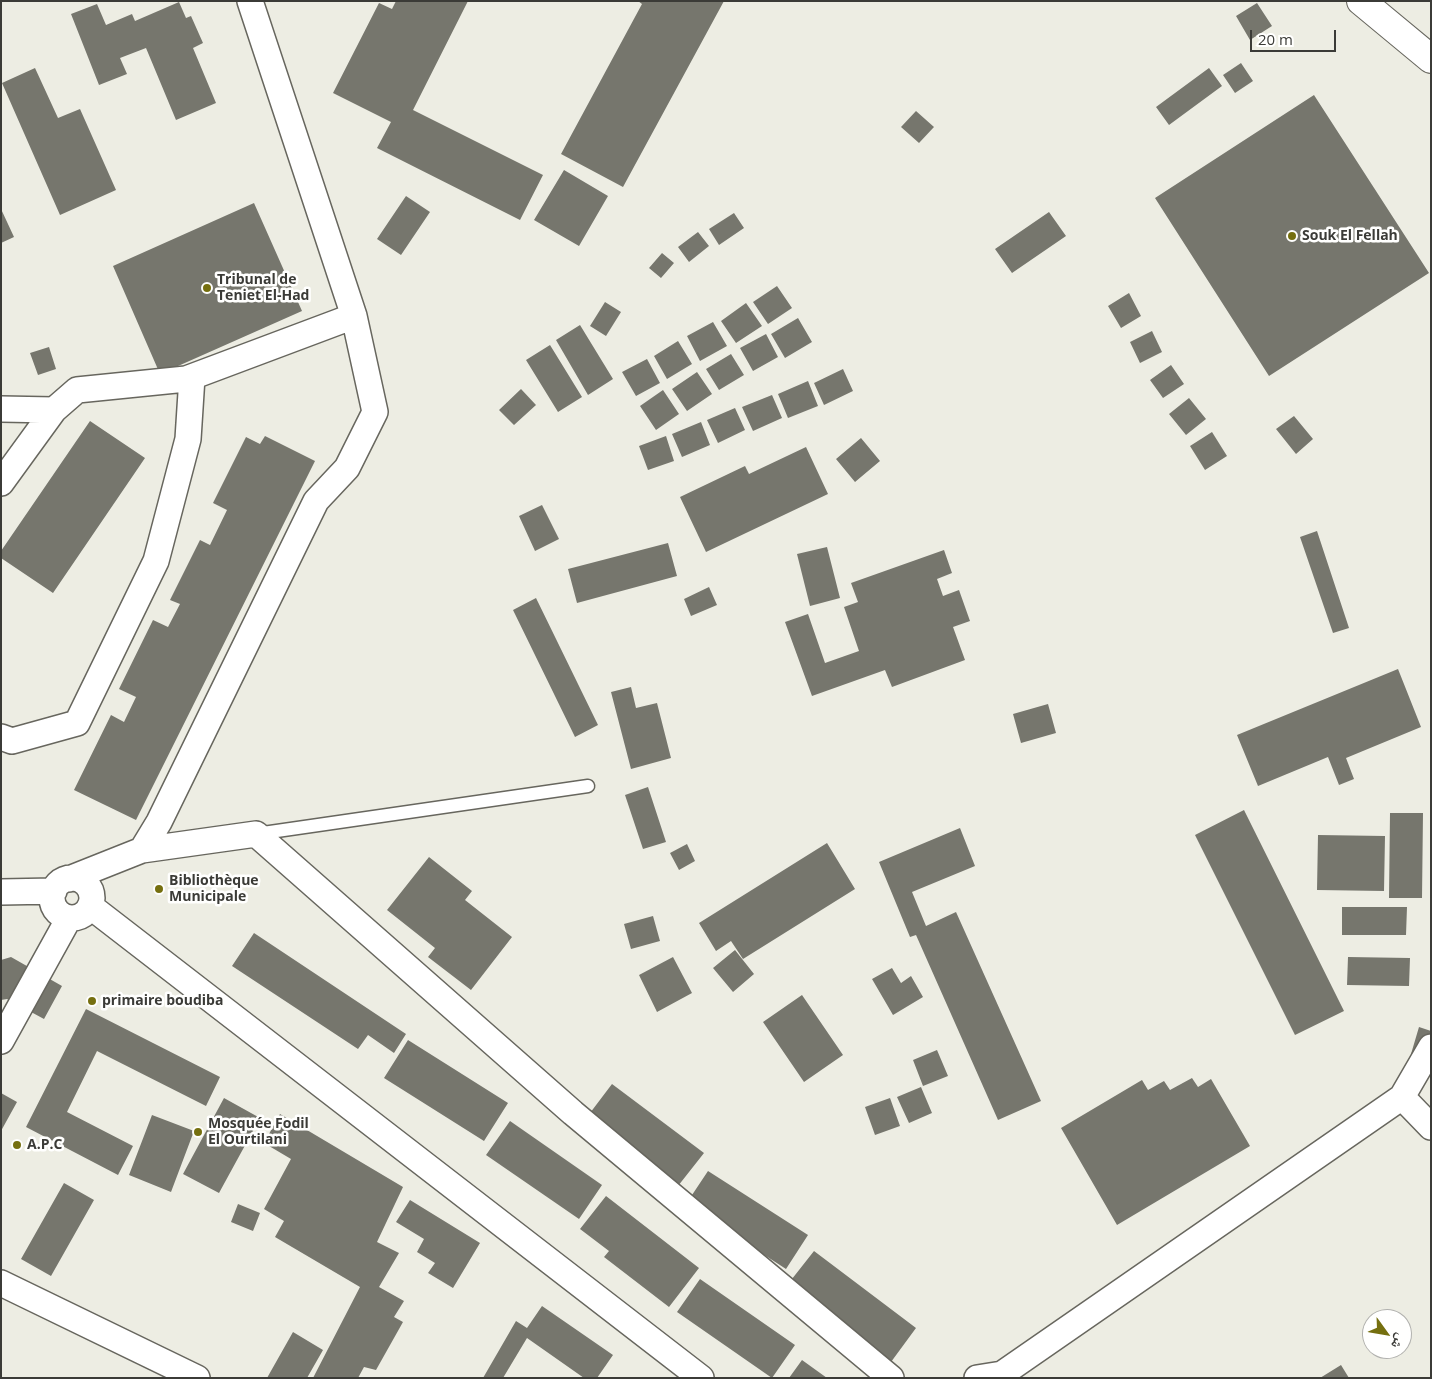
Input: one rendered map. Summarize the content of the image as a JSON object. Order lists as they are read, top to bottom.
{
  "places": [
    "Souk El Fellah",
    "Tribunal de Teniet El-Had",
    "Bibliothèque Municipale",
    "primaire boudiba",
    "Mosquée Fodil El Ourtilani",
    "A.P.C"
  ],
  "scale_bar": "20 m",
  "north": "bottom right"
}
